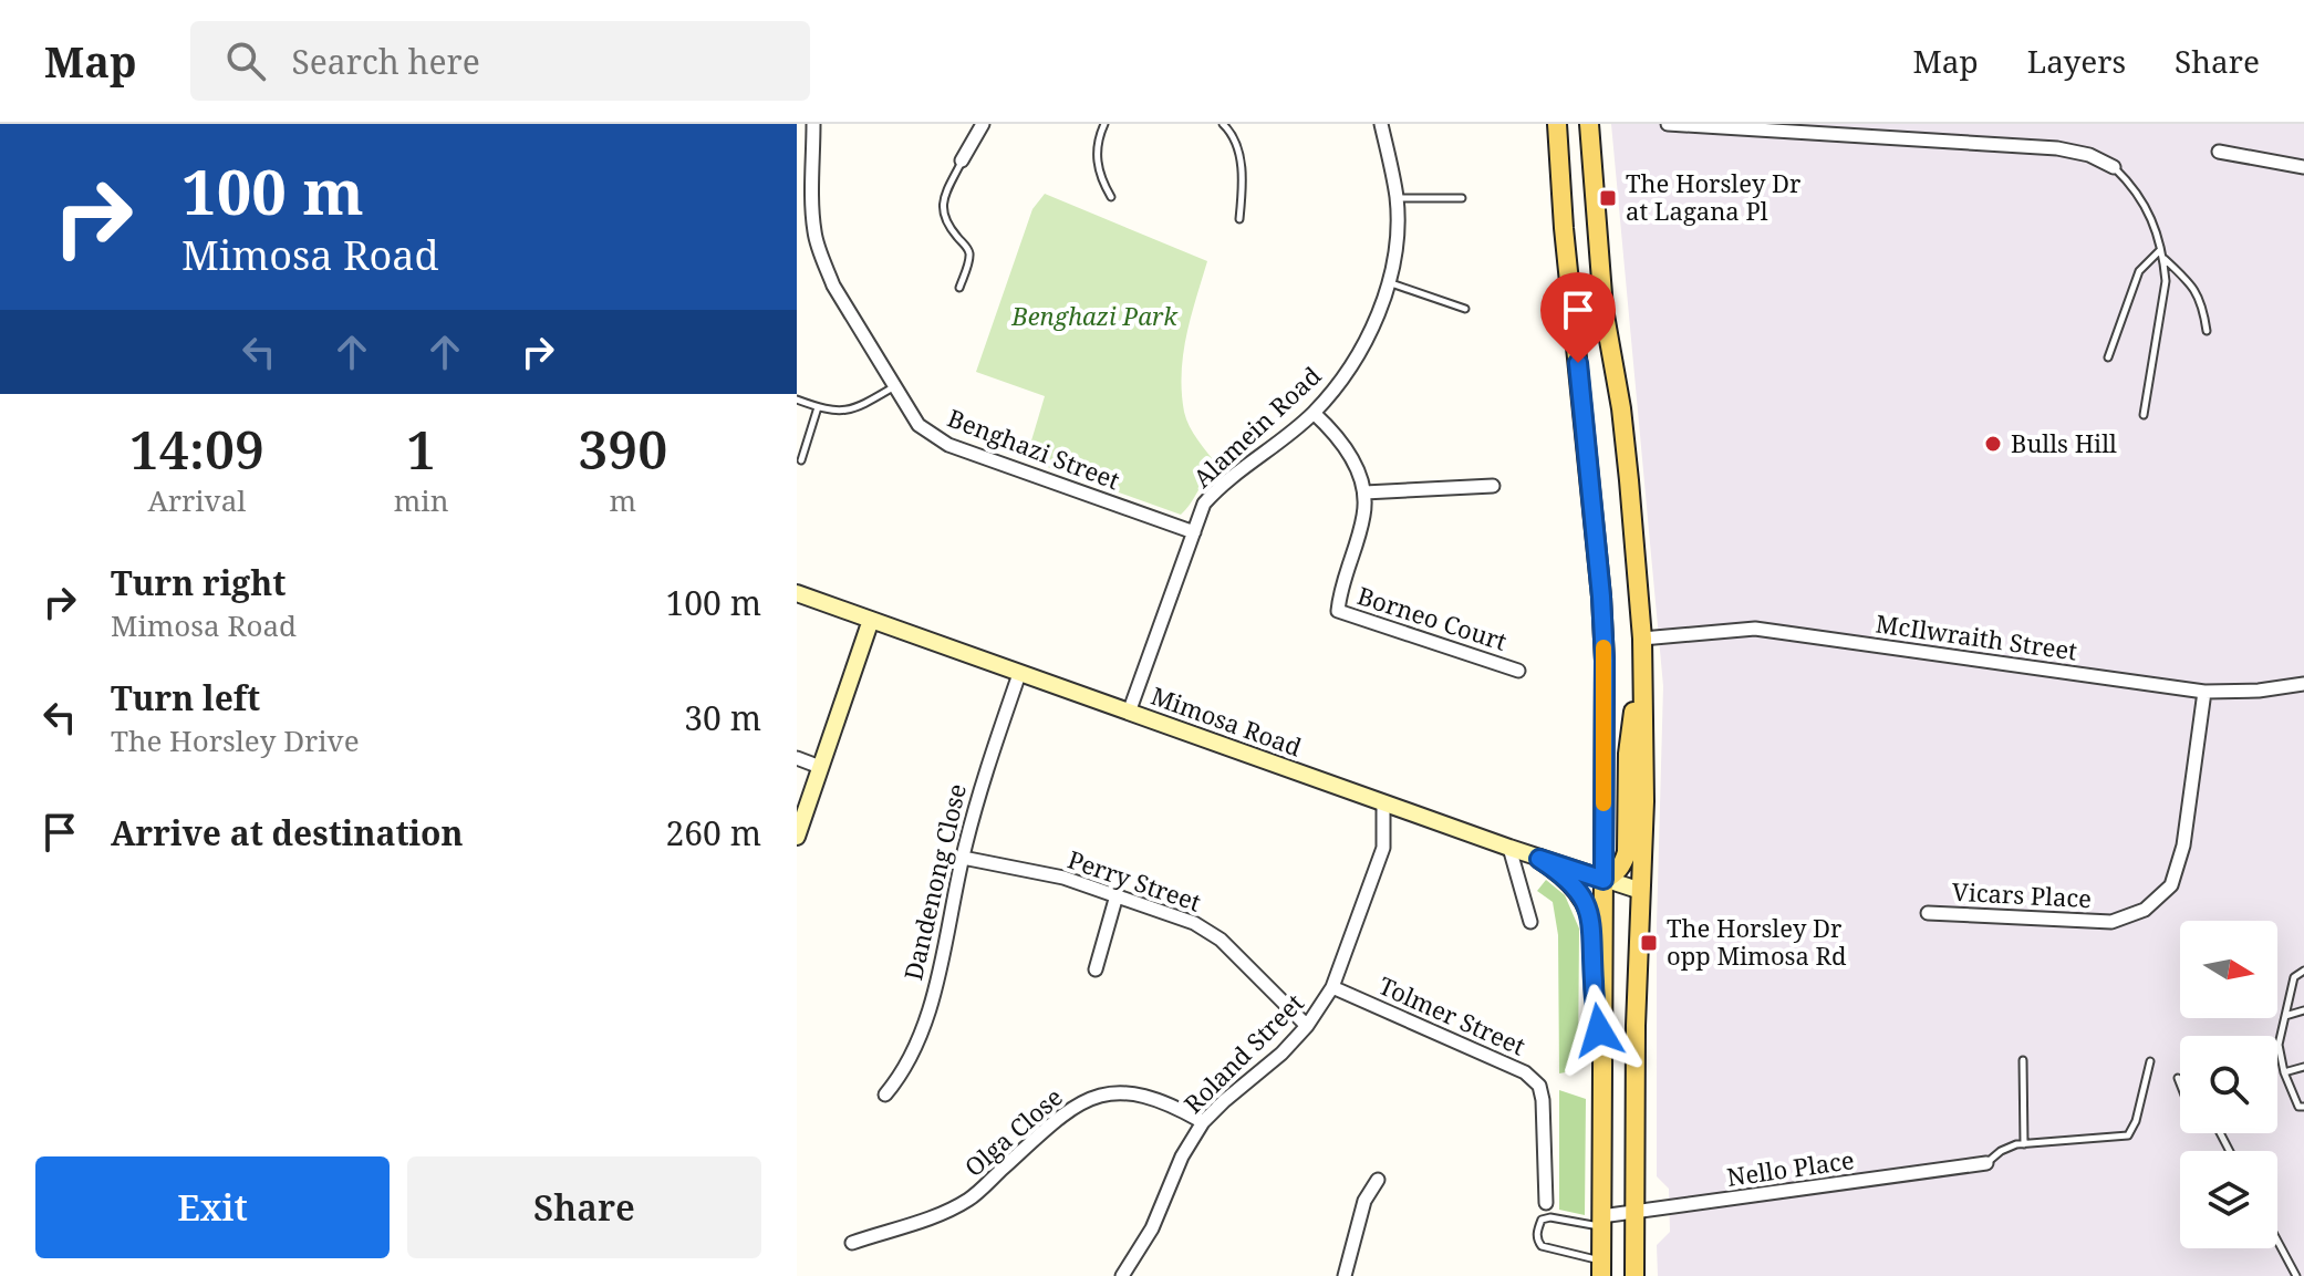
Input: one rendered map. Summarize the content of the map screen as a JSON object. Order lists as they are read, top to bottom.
{
  "streets": {
    "main road": ["Mimosa Road"],
    "street": [
      "Alamein Road",
      "Benghazi Street",
      "Borneo Court",
      "McIlwraith Street",
      "Perry Street",
      "Dandenong Close",
      "Vicars Place",
      "Tolmer Street",
      "Roland Street",
      "Olga Close",
      "Nello Place"
    ]
  },
  "crossings": [
    ["Alamein Road", "Benghazi Street"],
    ["Alamein Road", "Mimosa Road"],
    ["McIlwraith Street", "Vicars Place"],
    ["Mimosa Road", "Dandenong Close"],
    ["Mimosa Road", "Roland Street"],
    ["Perry Street", "Dandenong Close"],
    ["Perry Street", "Roland Street"],
    ["Tolmer Street", "Roland Street"],
    ["Roland Street", "Olga Close"]
  ],
  "parks": ["Benghazi Park"],
  "places": {
    "transit": ["The Horsley Dr at Lagana Pl", "The Horsley Dr opp Mimosa Rd"],
    "other": ["Bulls Hill"]
  },
  "north": "right",
  "page": {
    "header": "Map",
    "search": "Search here",
    "nav": ["Map", "Layers", "Share"],
    "turn": ["100 m", "Mimosa Road"],
    "eta": [
      "14:09",
      "Arrival",
      "1",
      "min",
      "390",
      "m"
    ],
    "list": [
      {
        "name": "Turn right",
        "note": "Mimosa Road",
        "value": "100 m"
      },
      {
        "name": "Turn left",
        "note": "The Horsley Drive",
        "value": "30 m"
      },
      {
        "name": "Arrive at destination",
        "value": "260 m"
      }
    ],
    "buttons": ["Exit", "Share"]
  }
}
